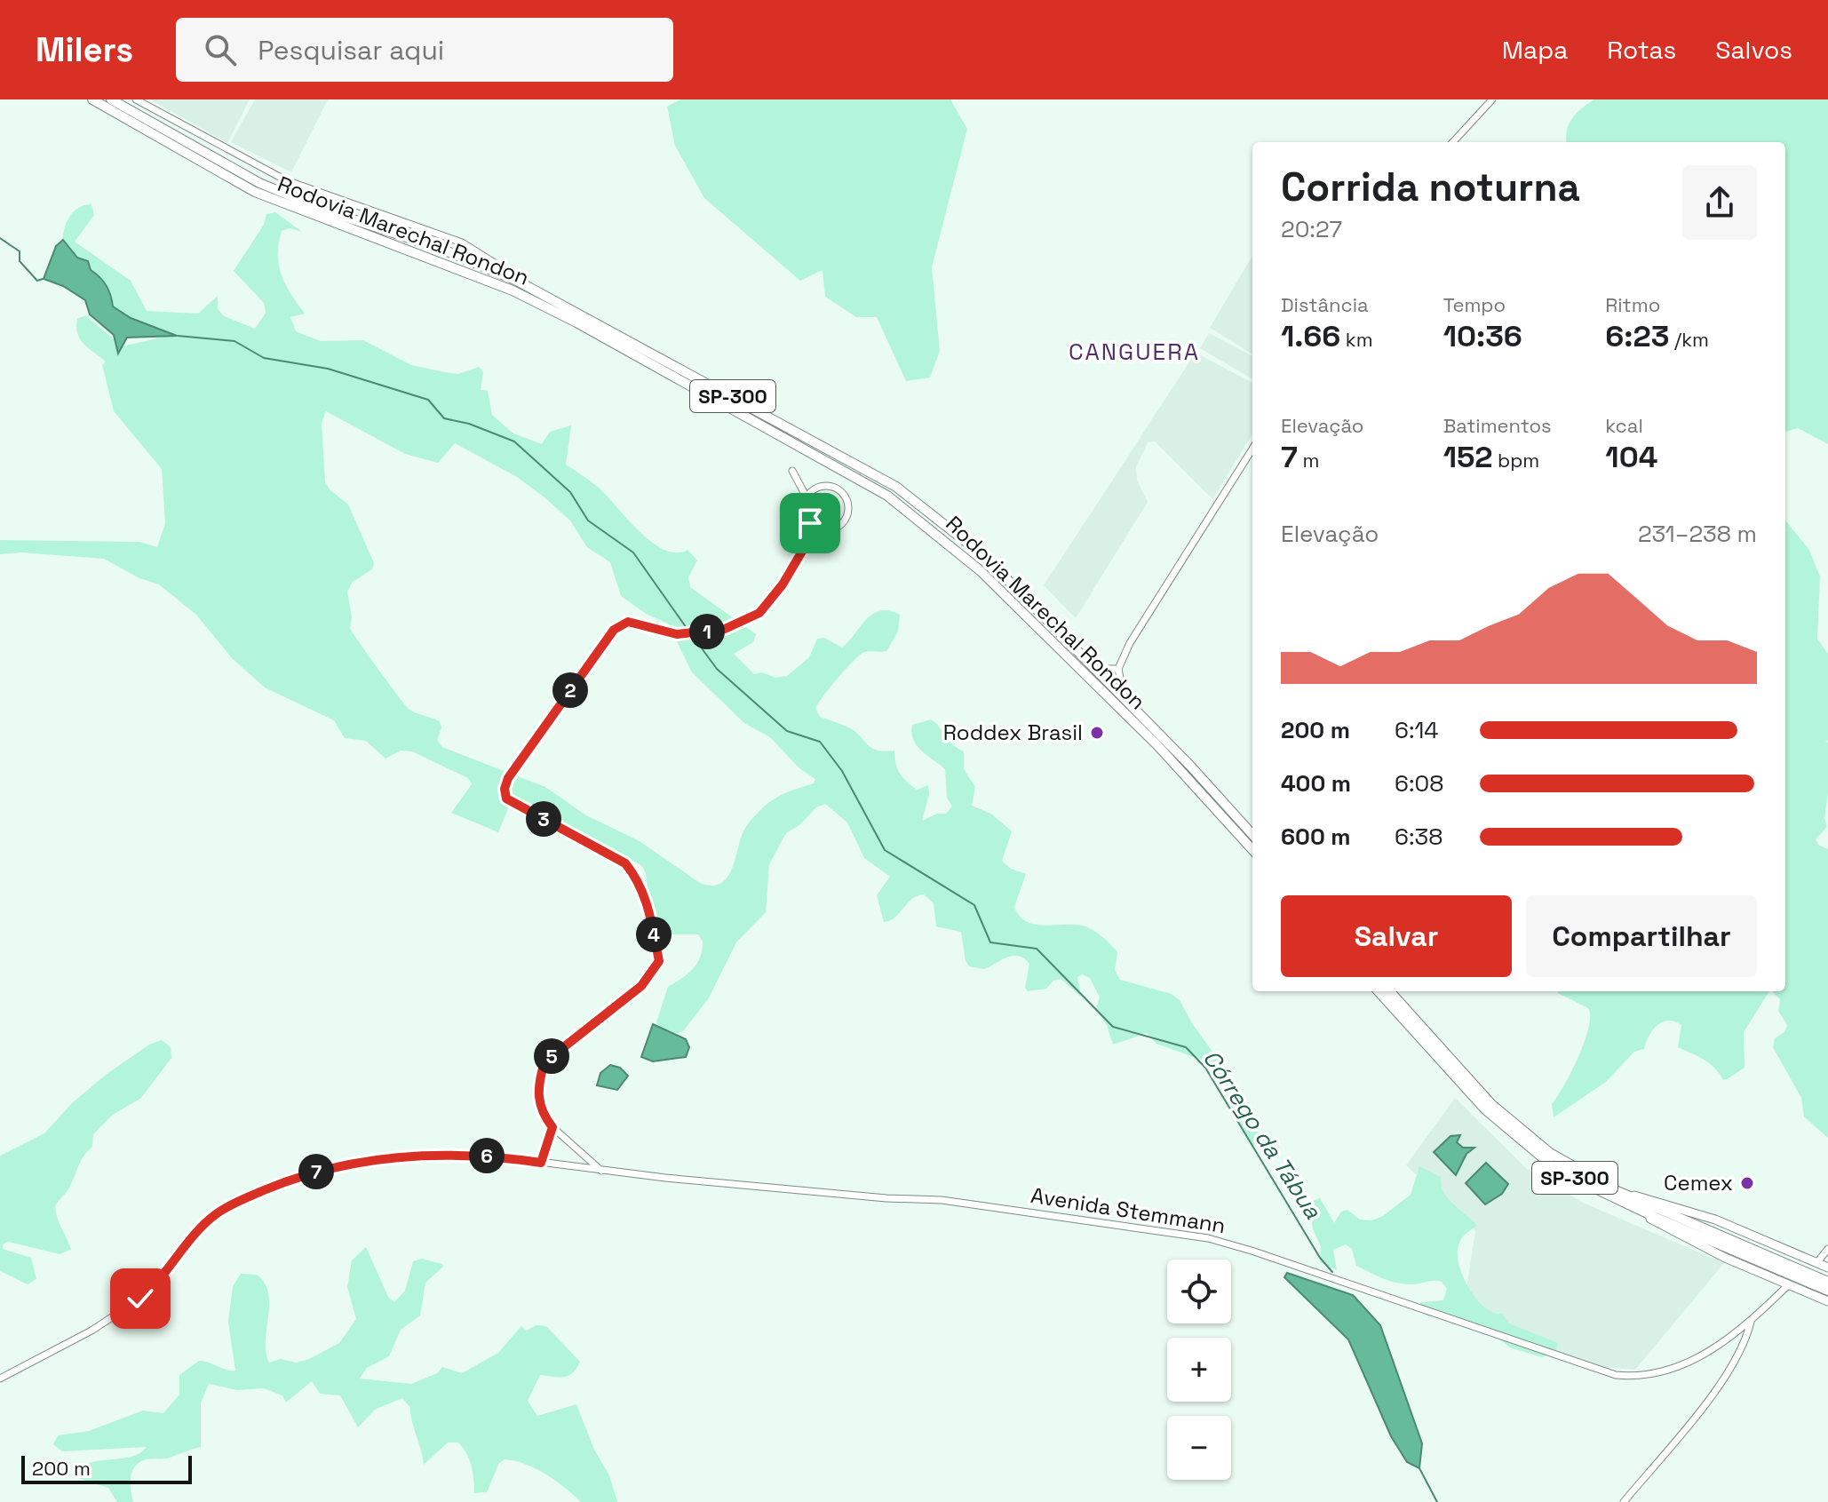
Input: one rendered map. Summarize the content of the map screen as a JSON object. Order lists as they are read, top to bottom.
{
  "streets": {
    "highway": ["Rodovia Marechal Rondon", "SP-300"],
    "street": ["Avenida Stemmann"]
  },
  "districts": ["CANGUERA"],
  "water": ["Córrego da Tábua"],
  "places": ["Roddex Brasil", "Cemex"],
  "scale_bar": "200 m",
  "page": {
    "header": "Milers",
    "search": "Pesquisar aqui",
    "nav": ["Mapa", "Rotas", "Salvos"],
    "heading": ["Corrida noturna", "20:27"],
    "stats": [
      ["Distância", "1.66 km"],
      ["Tempo", "10:36"],
      ["Ritmo", "6:23 /km"],
      ["Elevação", "7 m"],
      ["Batimentos", "152 bpm"],
      ["kcal", "104"]
    ],
    "chart": ["Elevação", "231–238 m"],
    "pins": [
      "1",
      "2",
      "3",
      "4",
      "5",
      "6",
      "7"
    ],
    "list": [
      {
        "name": "200 m",
        "note": "6:14"
      },
      {
        "name": "400 m",
        "note": "6:08"
      },
      {
        "name": "600 m",
        "note": "6:38"
      }
    ],
    "buttons": ["Salvar", "Compartilhar"],
    "map_buttons": ["+", "−"],
    "scale": "200 m"
  }
}
